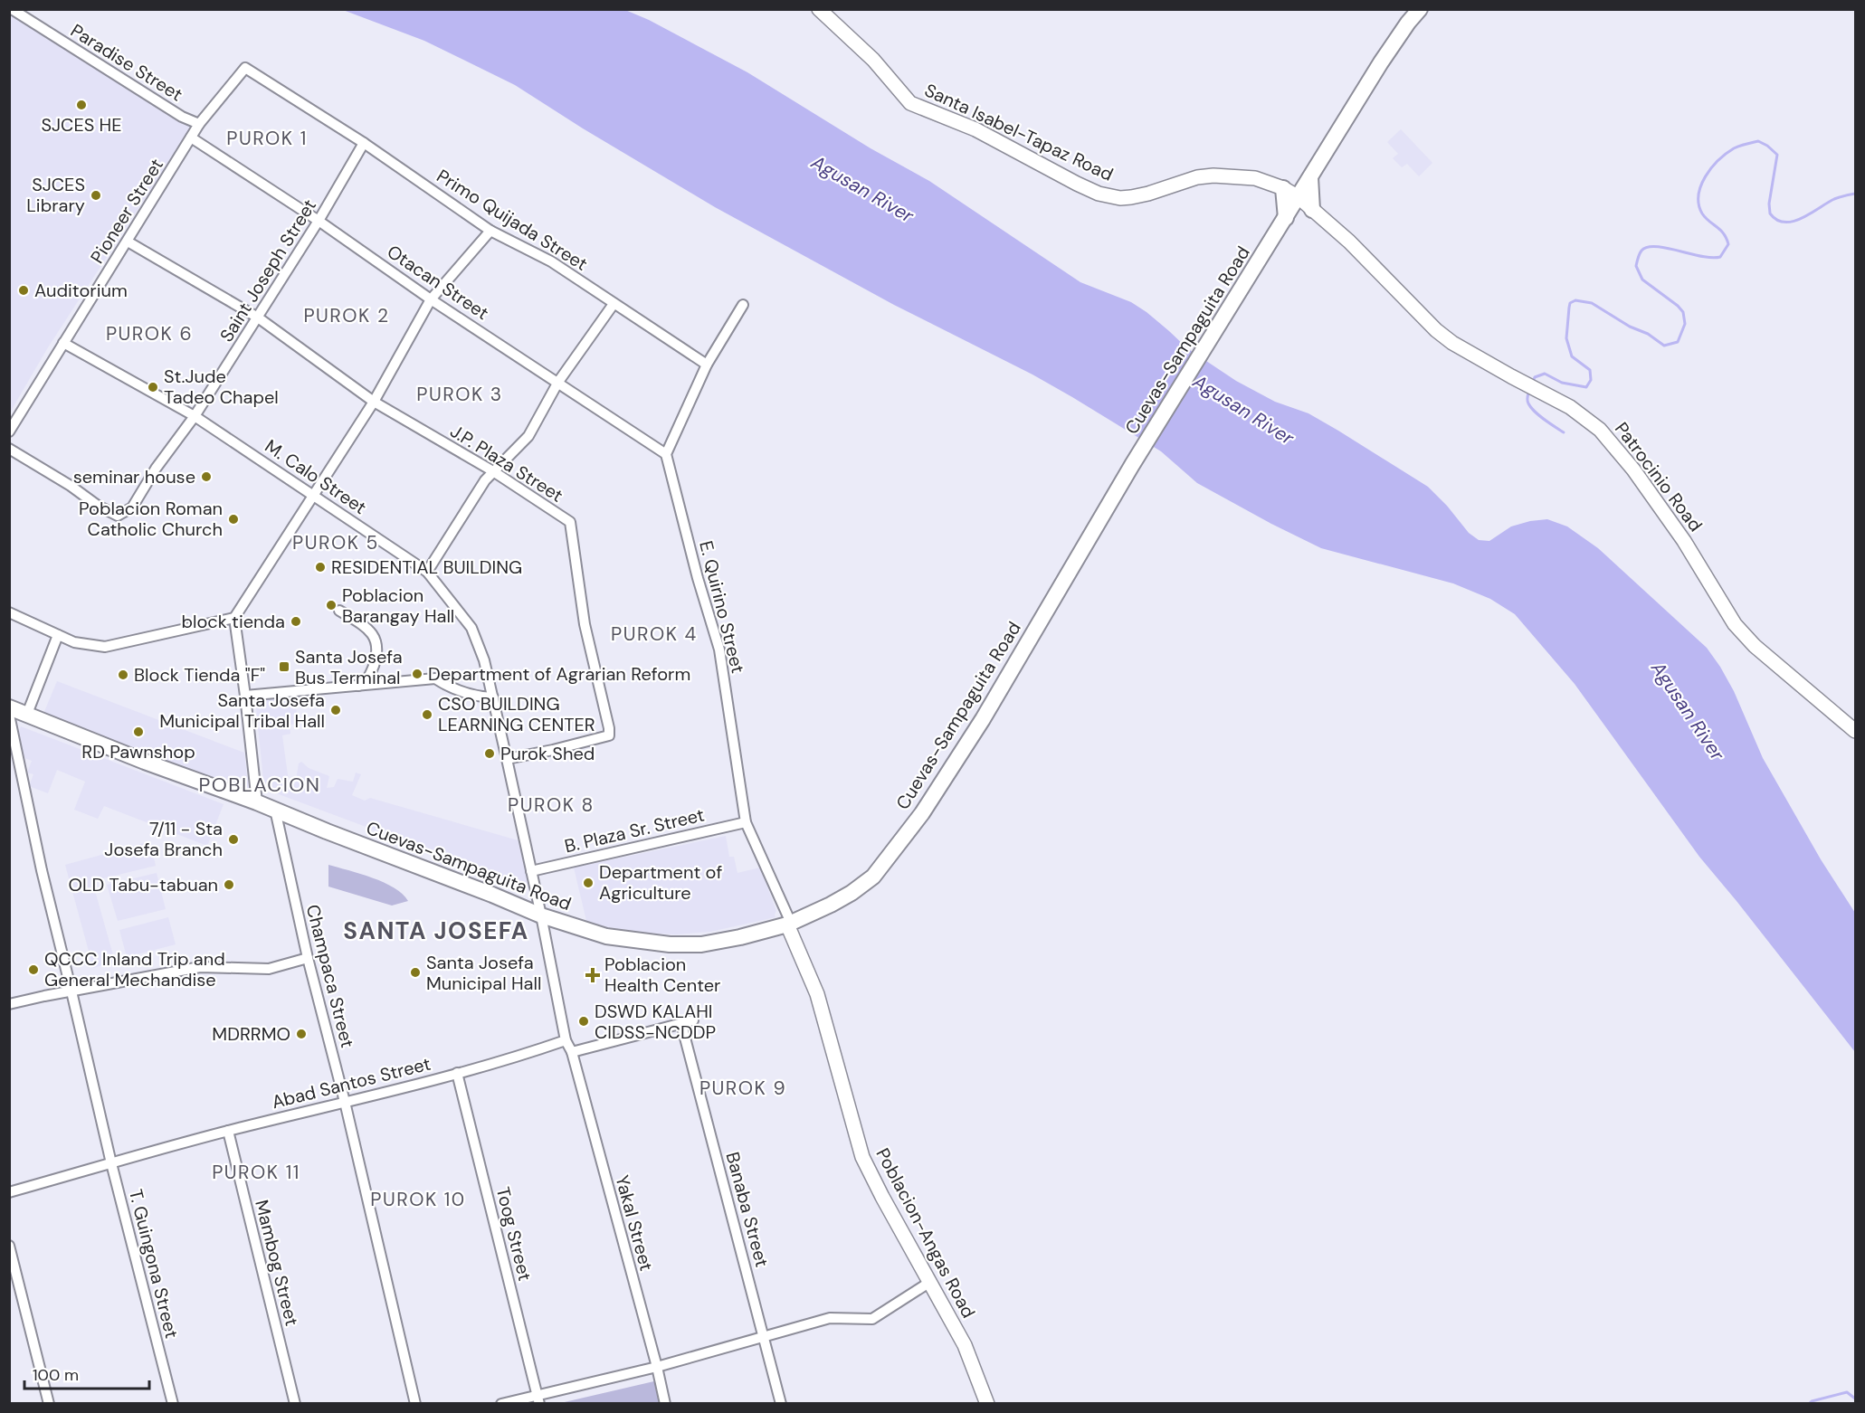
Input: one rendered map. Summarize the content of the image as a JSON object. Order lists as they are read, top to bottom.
{
  "streets": {
    "main road": ["Cuevas-Sampaguita Road"],
    "street": [
      "Paradise Street",
      "Santa Isabel-Tapaz Road",
      "Pioneer Street",
      "Primo Quijada Street",
      "Saint Joseph Street",
      "Otacan Street",
      "J.P. Plaza Street",
      "M. Calo Street",
      "Patrocinio Road",
      "E. Quirino Street",
      "B. Plaza Sr. Street",
      "Champaca Street",
      "Abad Santos Street",
      "Banaba Street",
      "Yakal Street",
      "Poblacion-Angas Road",
      "Toog Street",
      "Mambog Street",
      "T. Guingona Street"
    ]
  },
  "crossings": [
    ["Paradise Street", "Pioneer Street"],
    ["Santa Isabel-Tapaz Road", "Cuevas-Sampaguita Road"],
    ["Santa Isabel-Tapaz Road", "Patrocinio Road"],
    ["Pioneer Street", "Primo Quijada Street"],
    ["Pioneer Street", "Otacan Street"],
    ["Pioneer Street", "J.P. Plaza Street"],
    ["Pioneer Street", "M. Calo Street"],
    ["Primo Quijada Street", "Saint Joseph Street"],
    ["Saint Joseph Street", "Otacan Street"],
    ["Saint Joseph Street", "J.P. Plaza Street"],
    ["Saint Joseph Street", "M. Calo Street"],
    ["Otacan Street", "E. Quirino Street"],
    ["Cuevas-Sampaguita Road", "M. Calo Street"],
    ["Cuevas-Sampaguita Road", "Patrocinio Road"],
    ["Cuevas-Sampaguita Road", "E. Quirino Street"],
    ["Cuevas-Sampaguita Road", "Champaca Street"],
    ["Cuevas-Sampaguita Road", "Poblacion-Angas Road"],
    ["J.P. Plaza Street", "M. Calo Street"],
    ["M. Calo Street", "B. Plaza Sr. Street"],
    ["E. Quirino Street", "B. Plaza Sr. Street"],
    ["E. Quirino Street", "Poblacion-Angas Road"],
    ["Champaca Street", "Abad Santos Street"],
    ["Abad Santos Street", "Toog Street"],
    ["Abad Santos Street", "Mambog Street"],
    ["Abad Santos Street", "T. Guingona Street"]
  ],
  "districts": [
    "PUROK 1",
    "PUROK 2",
    "PUROK 6",
    "PUROK 3",
    "PUROK 5",
    "PUROK 4",
    "POBLACION",
    "PUROK 8",
    "SANTA JOSEFA",
    "PUROK 9",
    "PUROK 11",
    "PUROK 10"
  ],
  "water": ["Agusan River"],
  "places": {
    "other": [
      "SJCES HE",
      "SJCES Library",
      "Auditorium",
      "St.Jude Tadeo Chapel",
      "seminar house",
      "Poblacion Roman Catholic Church",
      "RESIDENTIAL BUILDING",
      "Poblacion Barangay Hall",
      "block tienda",
      "Department of Agrarian Reform",
      "Block Tienda \"F\"",
      "Santa Josefa Municipal Tribal Hall",
      "CSO BUILDING LEARNING CENTER",
      "RD Pawnshop",
      "Purok Shed",
      "7/11 - Sta Josefa Branch",
      "Department of Agriculture",
      "OLD Tabu-tabuan",
      "QCCC Inland Trip and General Mechandise",
      "Santa Josefa Municipal Hall",
      "DSWD KALAHI CIDSS-NCDDP",
      "MDRRMO"
    ],
    "transit": ["Santa Josefa Bus Terminal"],
    "health": ["Poblacion Health Center"]
  },
  "scale_bar": "100 m"
}
